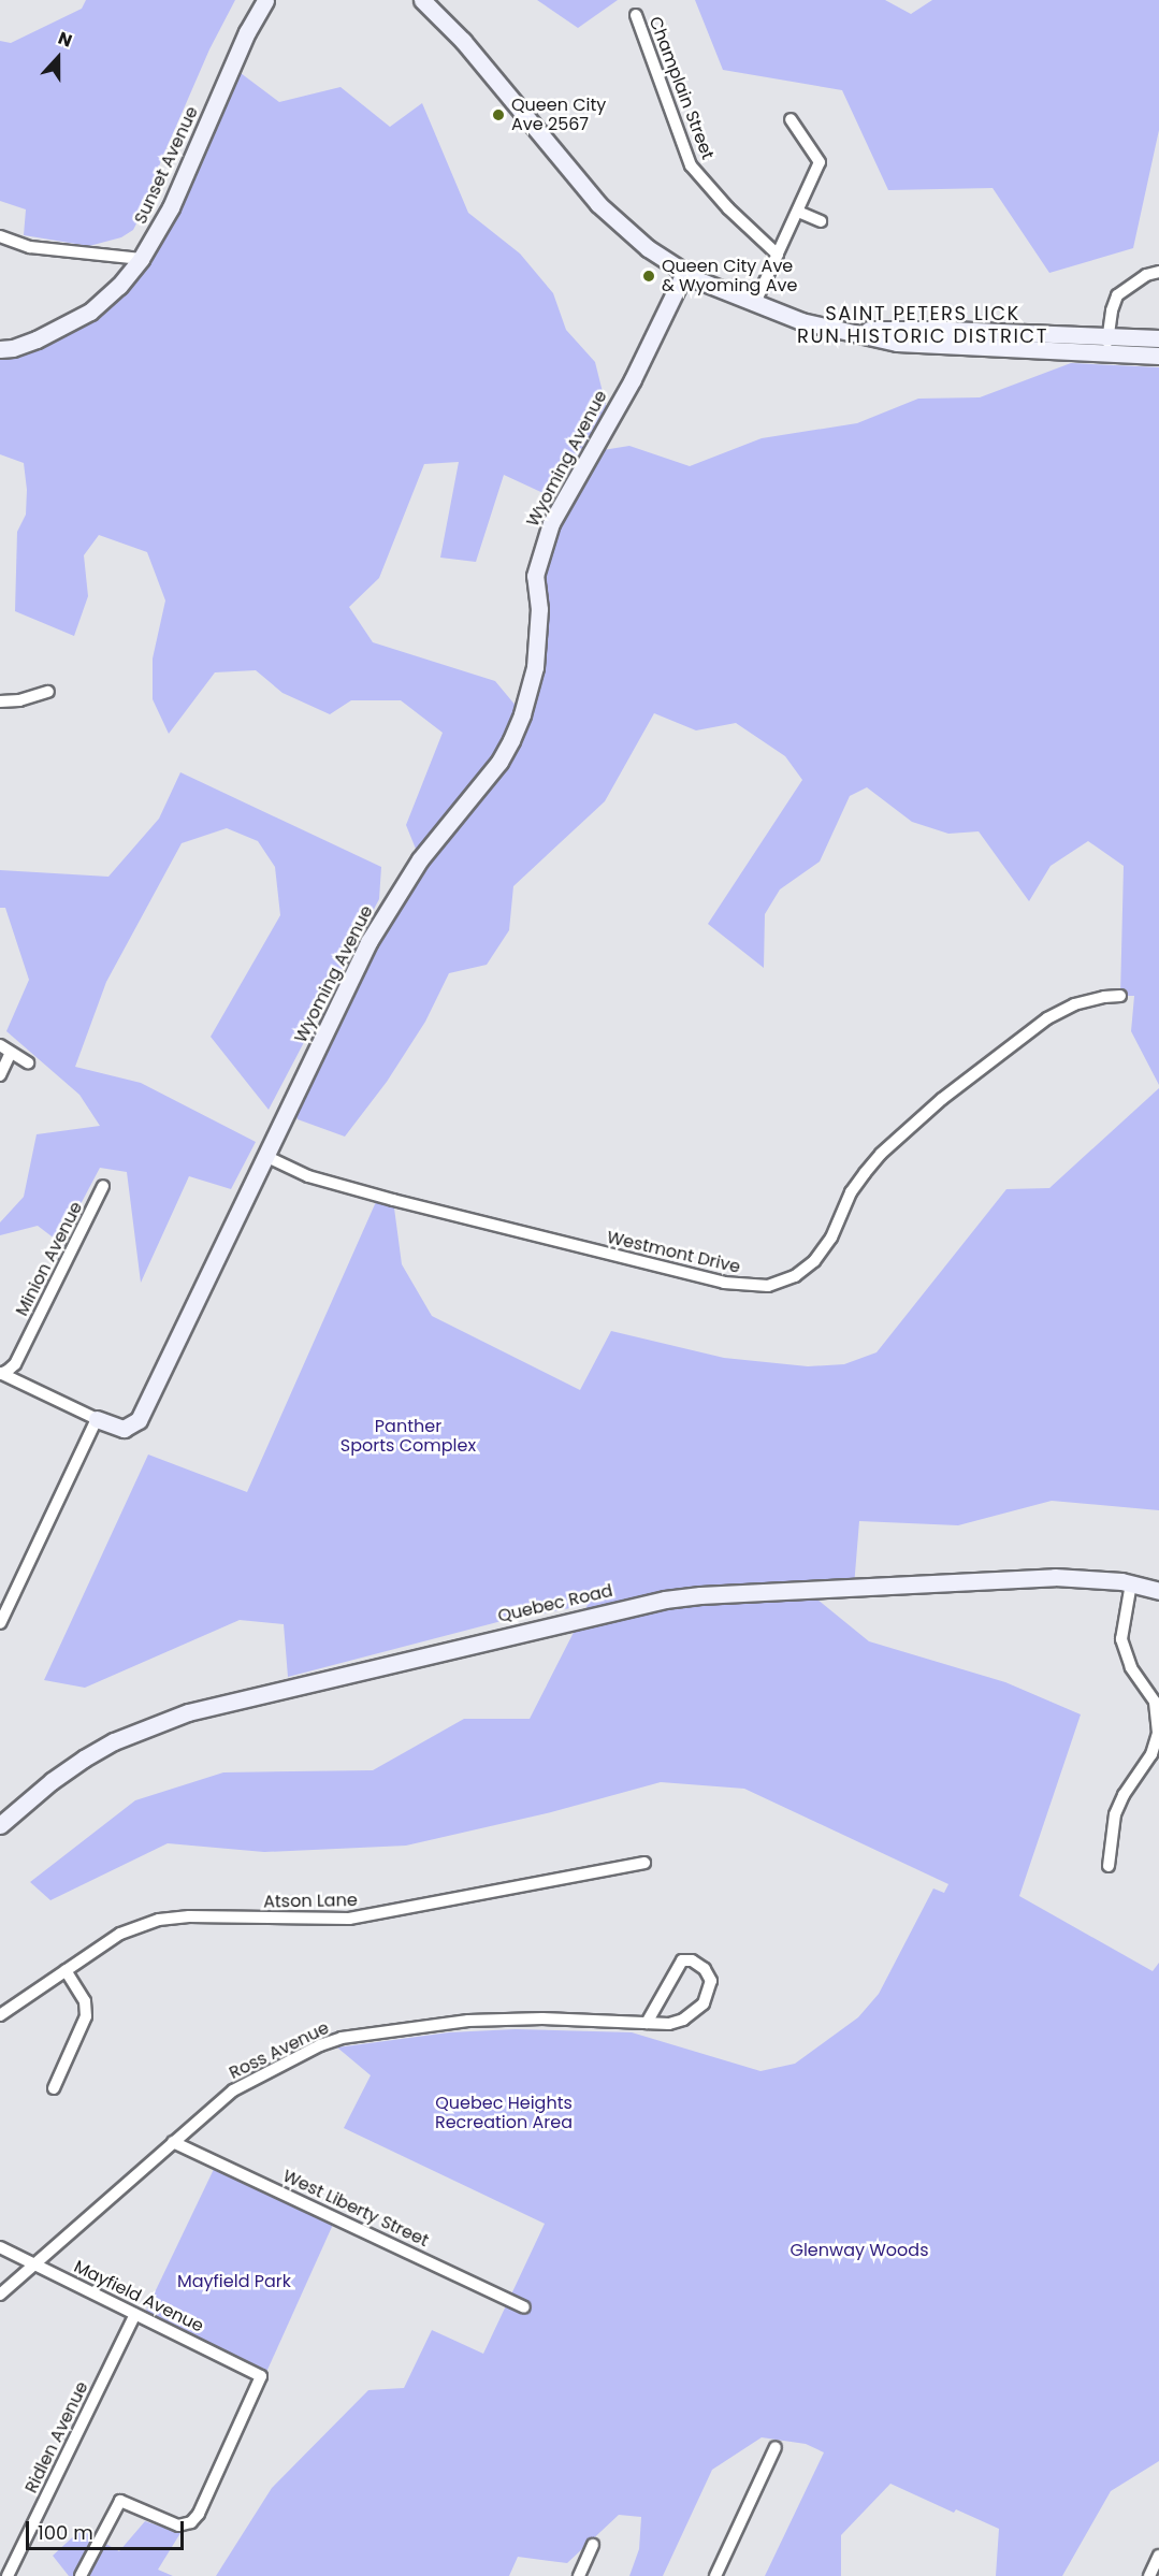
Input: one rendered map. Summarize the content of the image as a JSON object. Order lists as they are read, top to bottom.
{
  "streets": {
    "street": [
      "Champlain Street",
      "Sunset Avenue",
      "Wyoming Avenue",
      "Westmont Drive",
      "Minion Avenue",
      "Quebec Road",
      "Atson Lane",
      "Ross Avenue",
      "West Liberty Street",
      "Mayfield Avenue",
      "Ridlen Avenue"
    ]
  },
  "crossings": [
    ["Wyoming Avenue", "Westmont Drive"],
    ["Ross Avenue", "West Liberty Street"],
    ["Ross Avenue", "Mayfield Avenue"],
    ["Mayfield Avenue", "Ridlen Avenue"]
  ],
  "districts": ["SAINT PETERS LICK RUN HISTORIC DISTRICT"],
  "parks": [
    "Panther Sports Complex",
    "Quebec Heights Recreation Area",
    "Glenway Woods",
    "Mayfield Park"
  ],
  "places": ["Queen City Ave 2567", "Queen City Ave & Wyoming Ave"],
  "scale_bar": "100 m",
  "north": "top"
}
